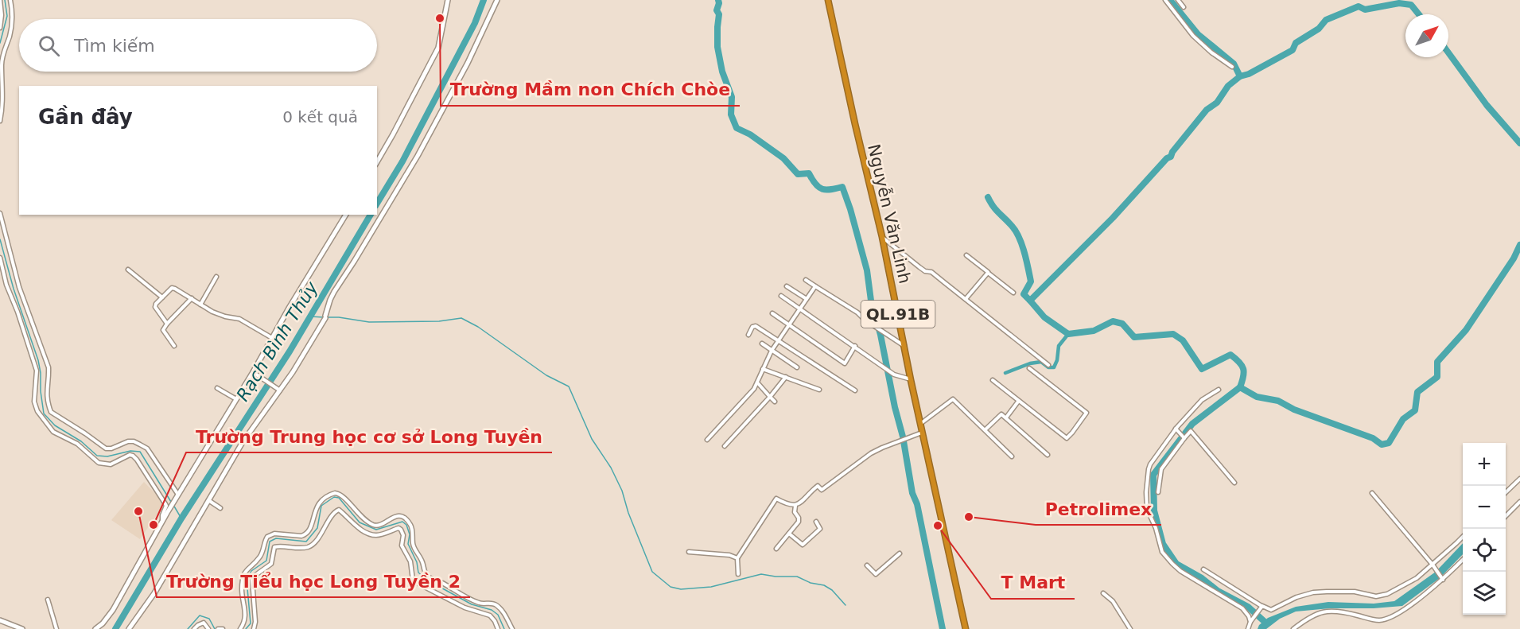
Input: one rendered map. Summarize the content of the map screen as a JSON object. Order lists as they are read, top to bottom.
{
  "streets": {
    "highway": ["Nguyễn Văn Linh", "QL.91B"]
  },
  "water": ["Rạch Bình Thủy"],
  "places": [
    "Trường Mầm non Chích Chòe",
    "Trường Tiểu học Long Tuyền 2",
    "Petrolimex",
    "Trường Trung học cơ sở Long Tuyền",
    "T Mart"
  ],
  "north": "top right",
  "page": {
    "search": "Tìm kiếm",
    "heading": ["Gần đây", "0 kết quả"],
    "map_buttons": ["+", "−"]
  }
}
